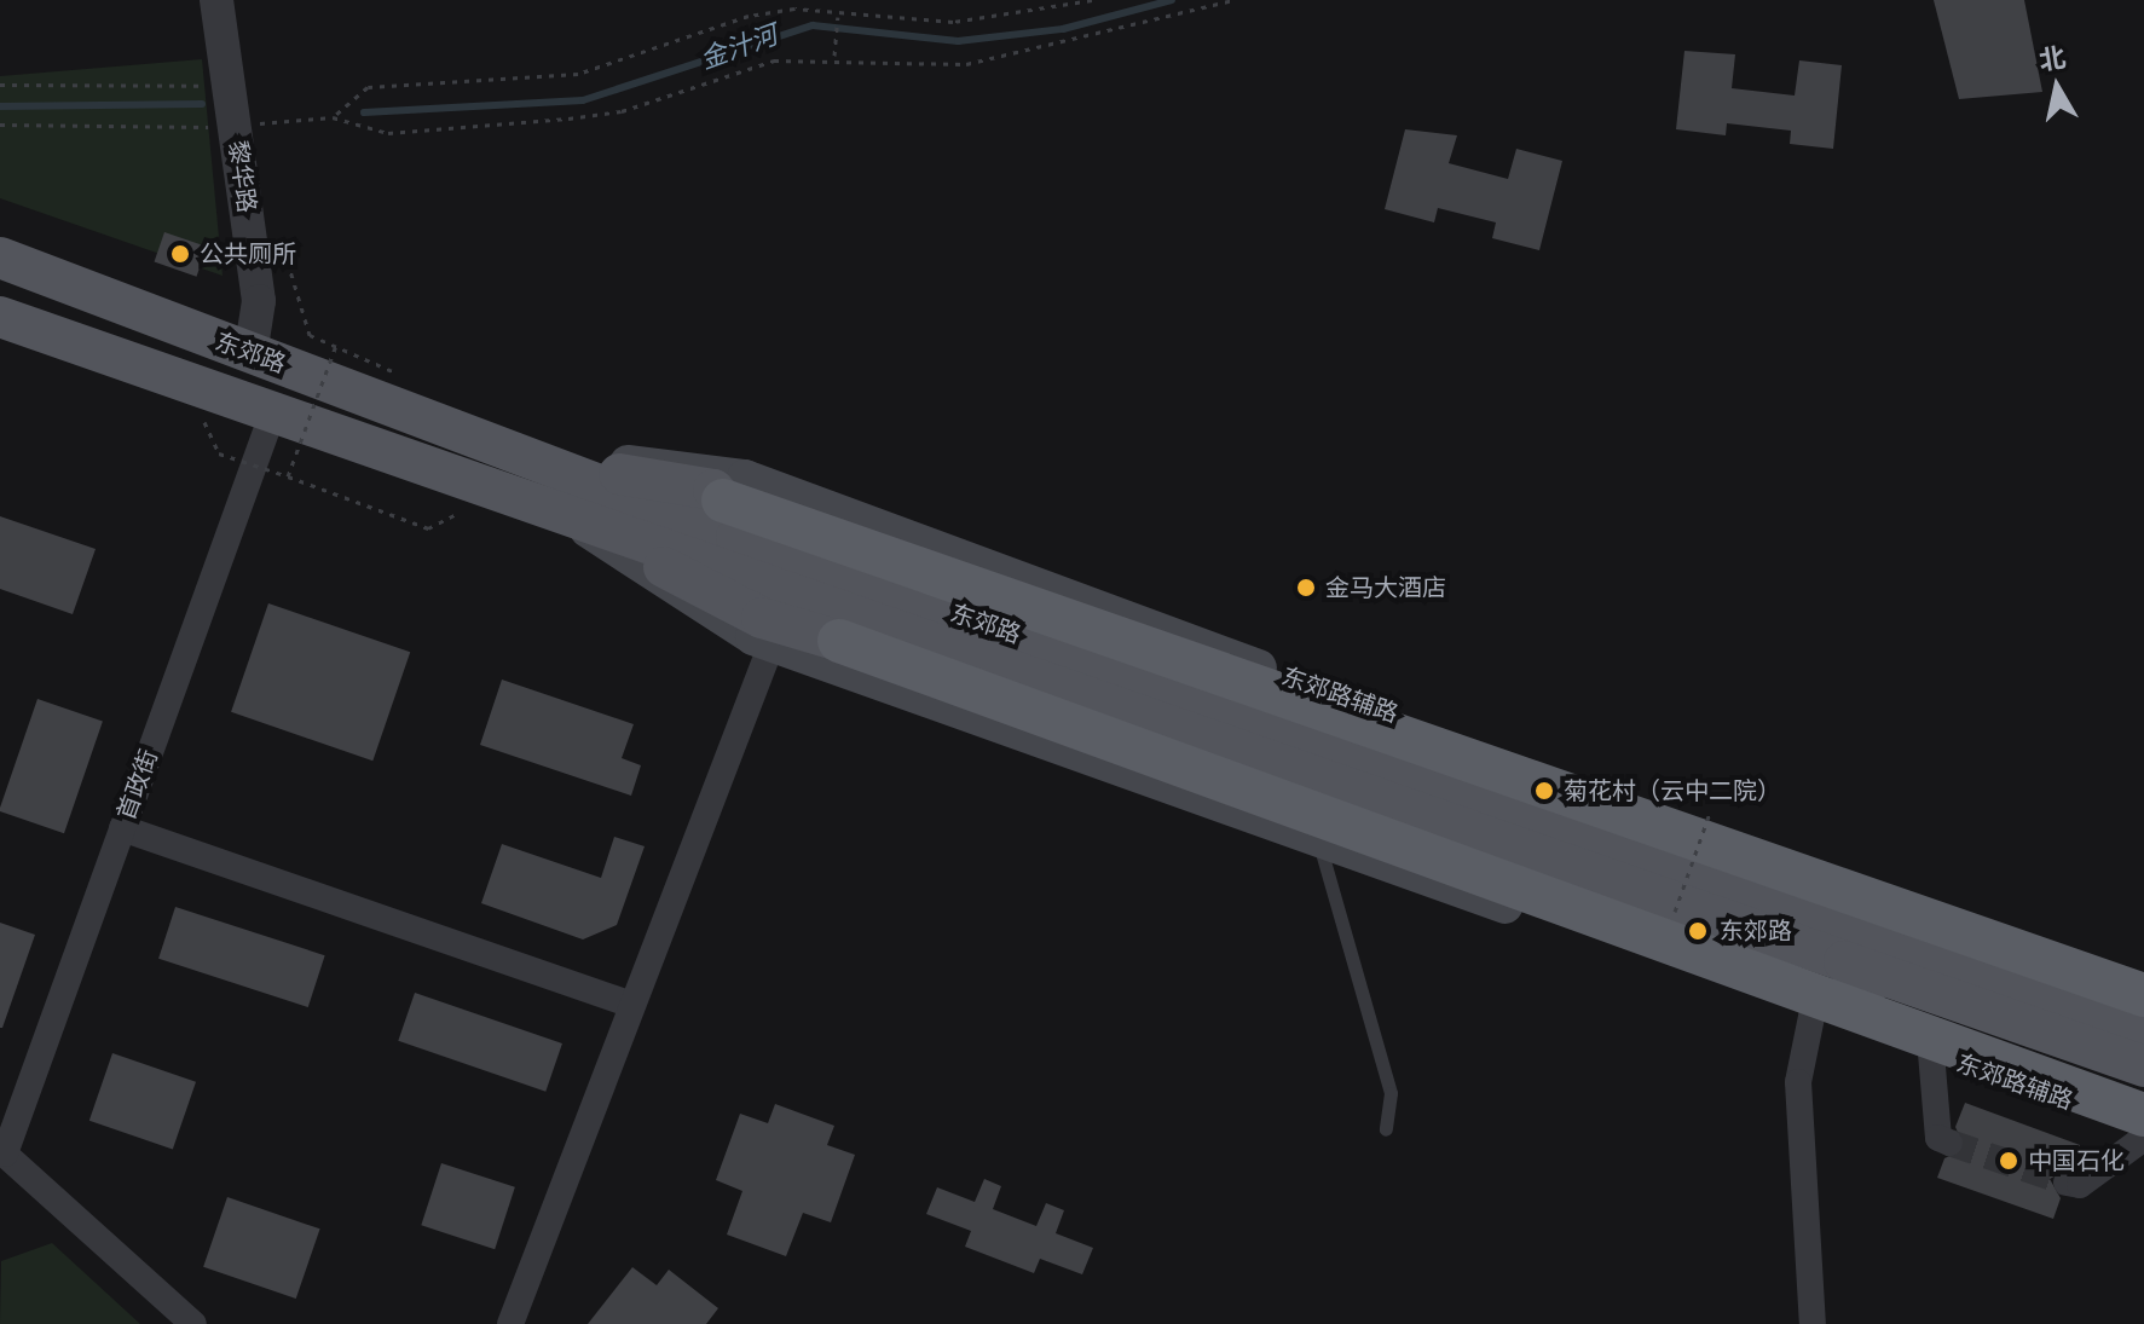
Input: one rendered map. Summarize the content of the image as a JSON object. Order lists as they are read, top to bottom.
{
  "streets": {
    "main road": ["东郊路", "东郊路辅路"],
    "street": ["黎华路", "首政街"]
  },
  "crossings": [
    ["黎华路", "东郊路"],
    ["东郊路", "东郊路辅路"],
    ["东郊路", "首政街"]
  ],
  "water": ["金汁河"],
  "places": [
    "公共厕所",
    "金马大酒店",
    "菊花村（云中二院）",
    "东郊路",
    "中国石化"
  ],
  "north": "top"
}
